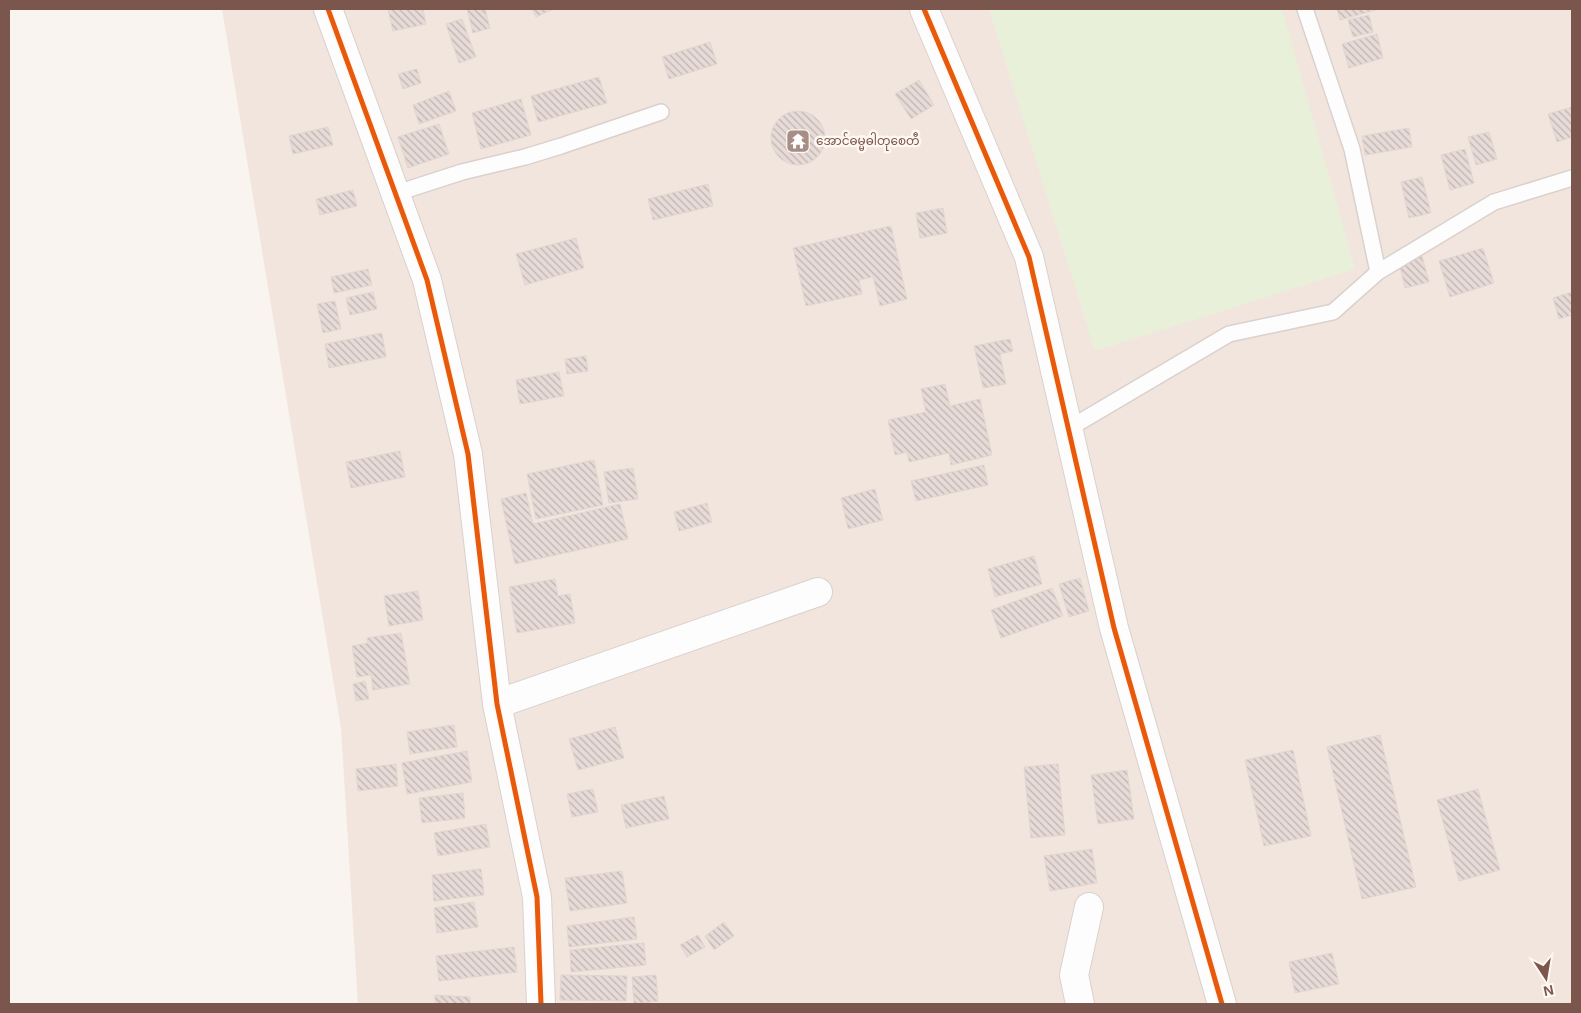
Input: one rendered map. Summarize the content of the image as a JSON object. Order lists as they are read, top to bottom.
{
  "places": {
    "temple": ["အောင်ဓမ္မဓါတုစေတီ"]
  },
  "north": "bottom"
}
